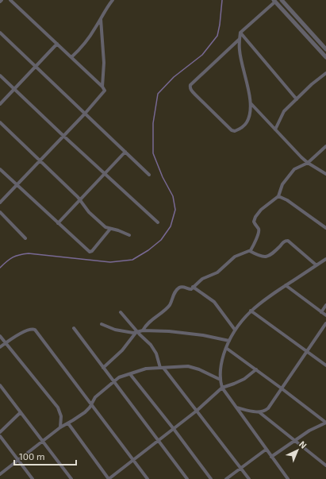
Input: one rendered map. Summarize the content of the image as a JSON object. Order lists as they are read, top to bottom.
{
  "scale_bar": "100 m",
  "north": "top right"
}
